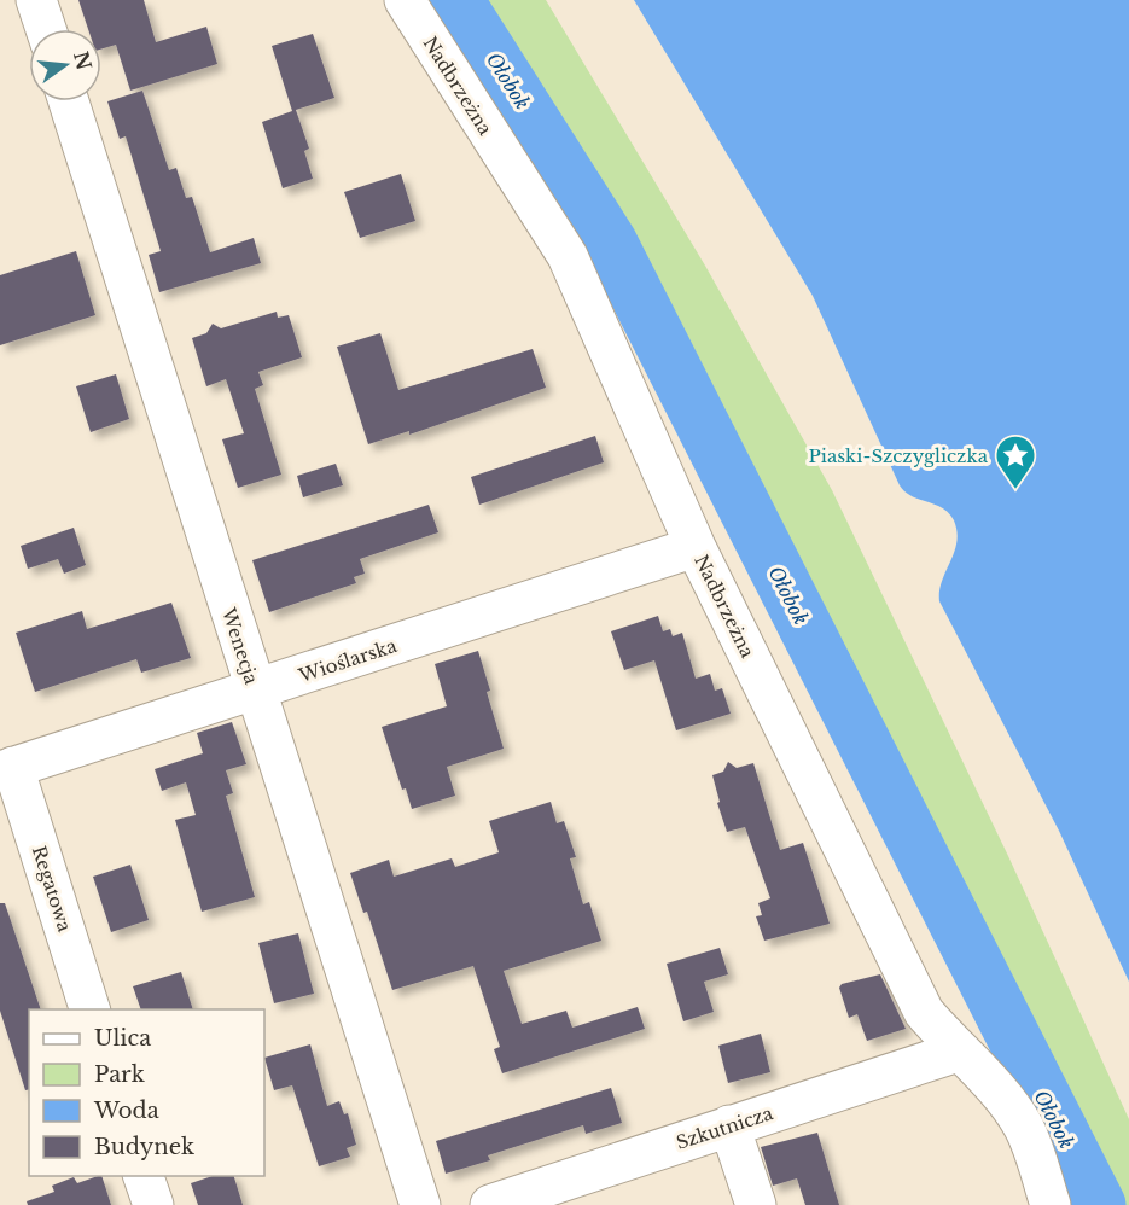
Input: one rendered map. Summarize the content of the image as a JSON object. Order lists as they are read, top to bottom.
{
  "streets": {
    "street": [
      "Nadbrzeżna",
      "Wenecja",
      "Wioślarska",
      "Regatowa",
      "Szkutnicza"
    ]
  },
  "crossings": [
    ["Nadbrzeżna", "Wioślarska"],
    ["Nadbrzeżna", "Szkutnicza"],
    ["Wenecja", "Wioślarska"],
    ["Wioślarska", "Regatowa"]
  ],
  "water": ["Ołobok"],
  "places": {
    "place": ["Piaski-Szczygliczka"]
  },
  "legend": [
    "Ulica",
    "Park",
    "Woda",
    "Budynek"
  ],
  "north": "right"
}
